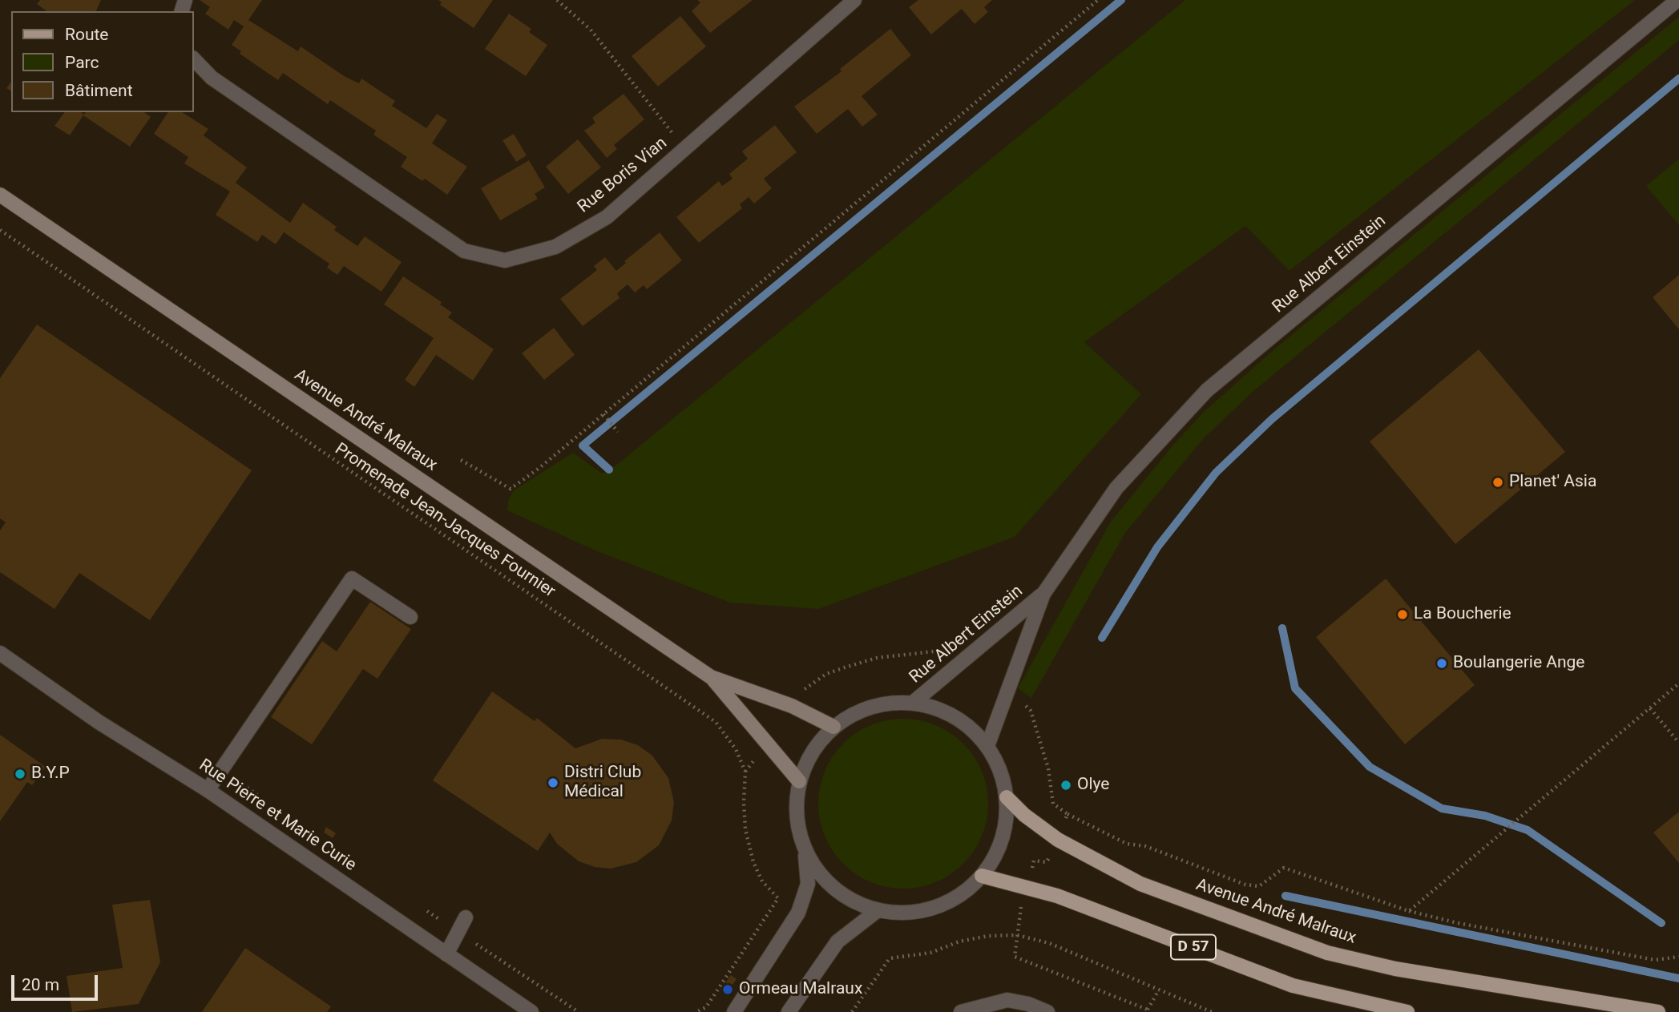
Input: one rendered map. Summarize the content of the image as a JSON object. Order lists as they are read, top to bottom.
{
  "streets": {
    "main road": ["Avenue André Malraux", "D 57"],
    "street": ["Rue Boris Vian", "Rue Albert Einstein", "Rue Pierre et Marie Curie"],
    "path": ["Promenade Jean-Jacques Fournier"]
  },
  "places": [
    "Planet' Asia",
    "La Boucherie",
    "Boulangerie Ange",
    "B.Y.P",
    "Distri Club Médical",
    "Olye",
    "Ormeau Malraux"
  ],
  "legend": ["Route", "Parc", "Bâtiment"],
  "scale_bar": "20 m"
}
